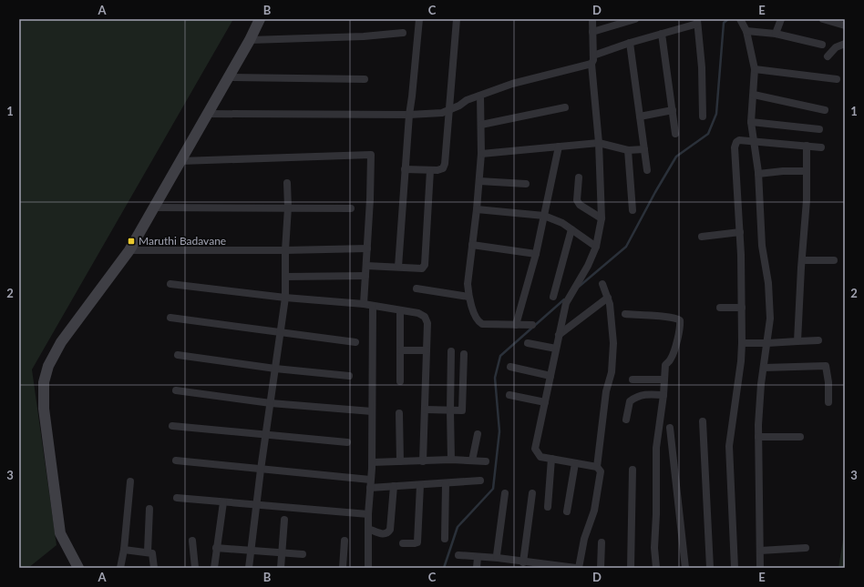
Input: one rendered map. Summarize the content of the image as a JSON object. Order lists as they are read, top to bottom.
{
  "places": {
    "transit": ["Maruthi Badavane"]
  },
  "grid": {
    "columns": [
      "A",
      "B",
      "C",
      "D",
      "E"
    ],
    "rows": ["1", "2", "3"]
  }
}
